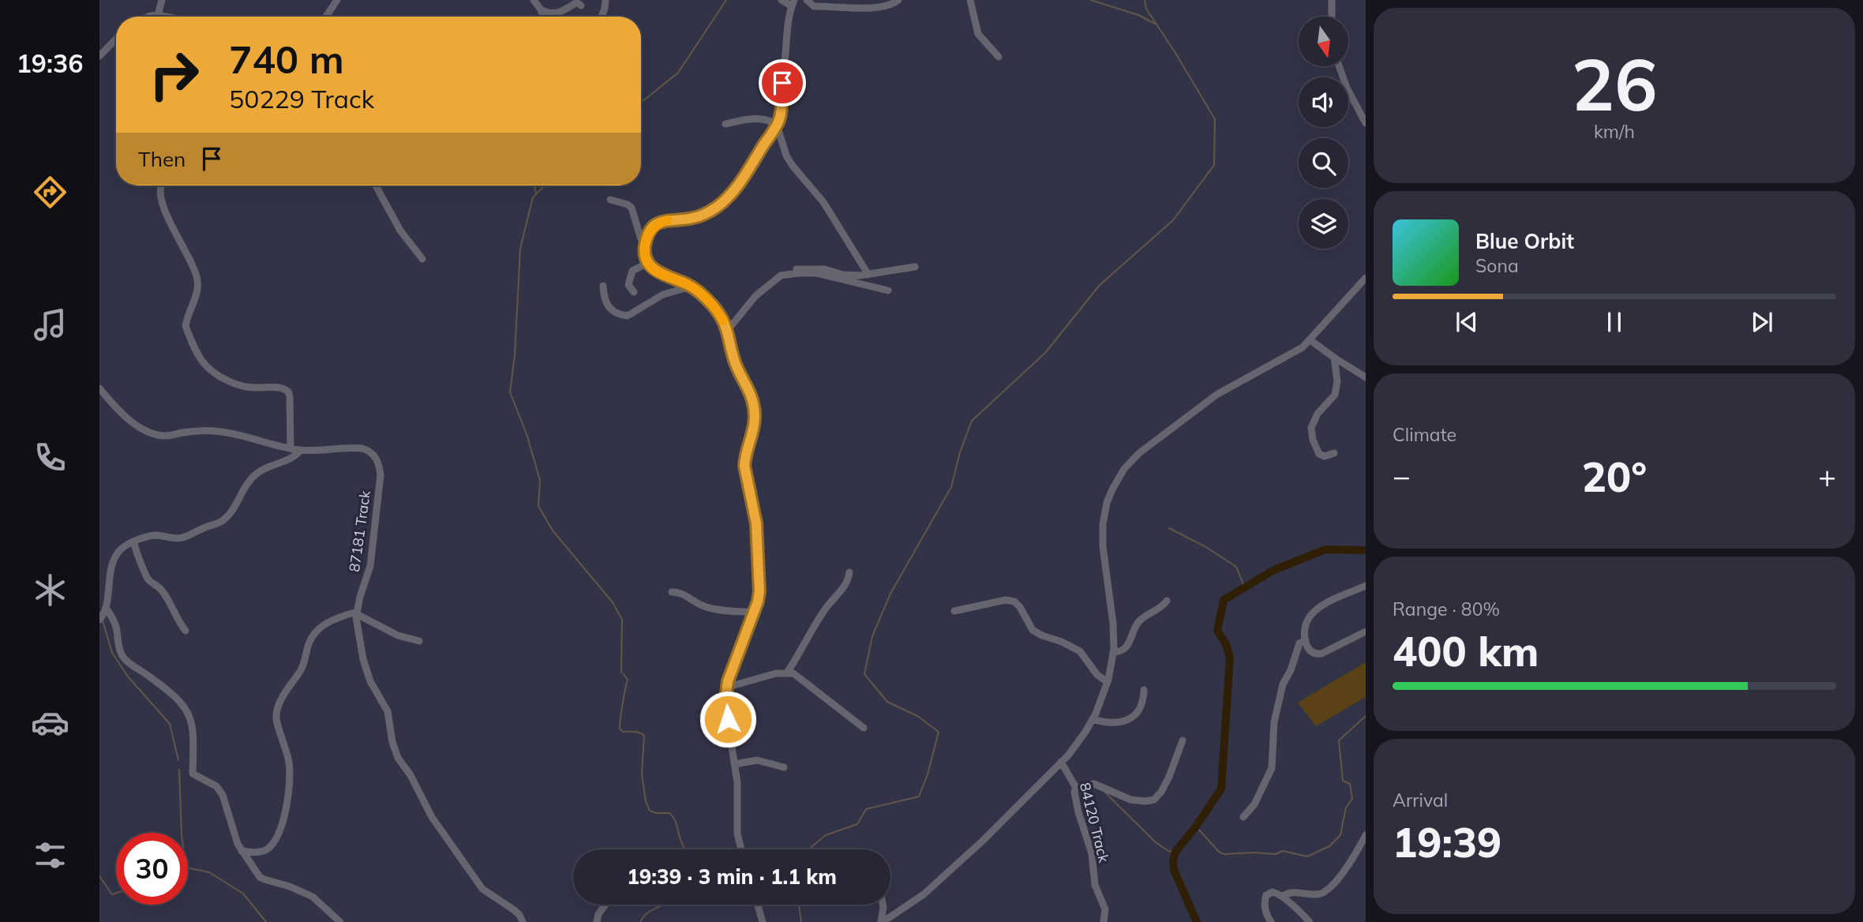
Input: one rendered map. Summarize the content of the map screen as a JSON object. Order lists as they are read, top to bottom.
{
  "streets": {
    "street": ["87181 Track", "84120 Track"]
  },
  "north": "bottom",
  "page": {
    "tabs": "19:36",
    "tile": [
      ["26", "km/h"],
      "Climate",
      ["Range · 80%", "400 km"],
      ["Arrival", "19:39"]
    ],
    "turn": ["740 m", "50229 Track"],
    "then": "Then",
    "song": ["Blue Orbit", "Sona"],
    "heat": ["−", "20°", "+"],
    "limit": "30",
    "trip": "19:39 · 3 min · 1.1 km"
  }
}
